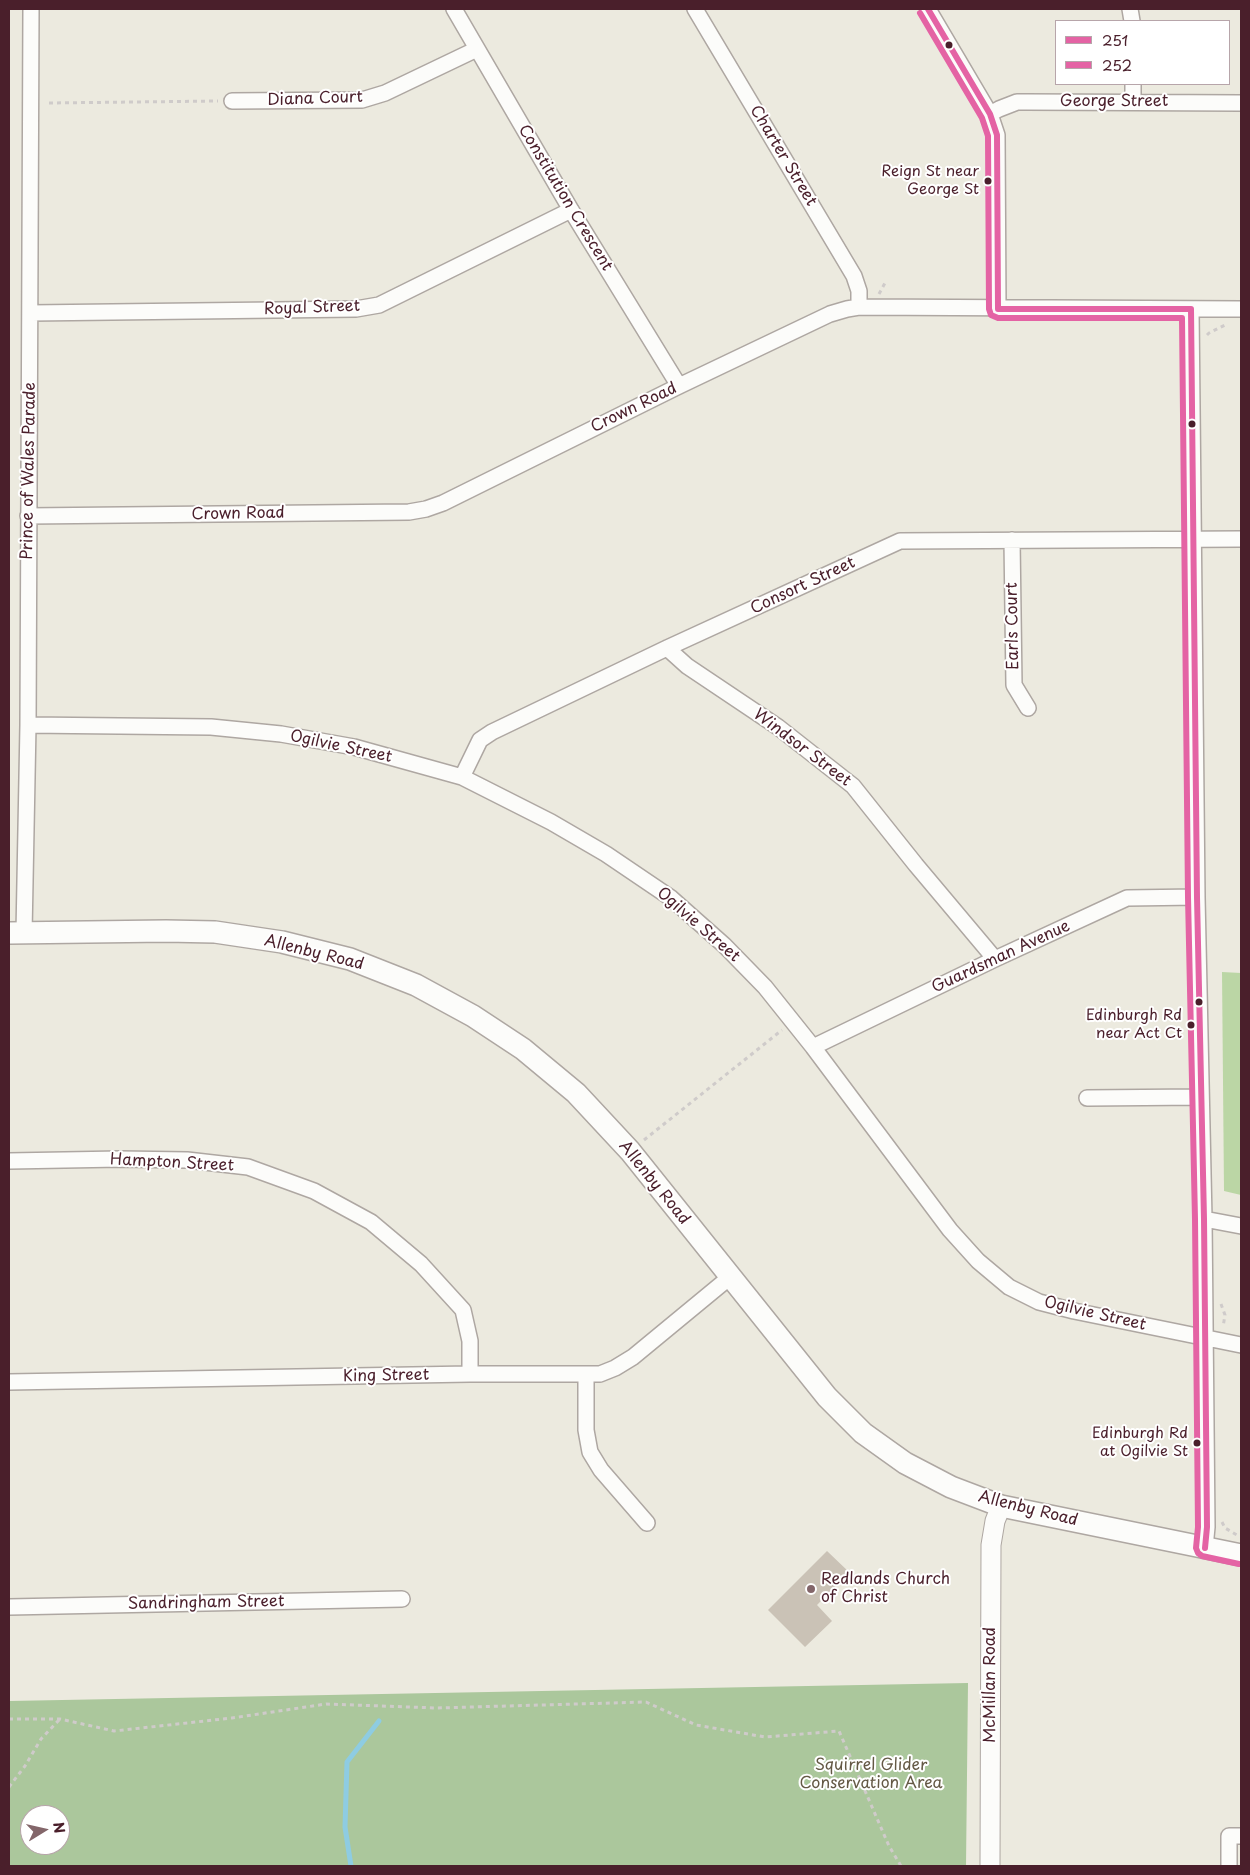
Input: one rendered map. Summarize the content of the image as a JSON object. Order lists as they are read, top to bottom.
{
  "streets": {
    "main road": ["Allenby Road"],
    "street": [
      "Diana Court",
      "George Street",
      "Charter Street",
      "Constitution Crescent",
      "Royal Street",
      "Crown Road",
      "Prince of Wales Parade",
      "Consort Street",
      "Earls Court",
      "Ogilvie Street",
      "Windsor Street",
      "Guardsman Avenue",
      "Hampton Street",
      "King Street",
      "Sandringham Street",
      "McMillan Road"
    ]
  },
  "crossings": [
    ["Diana Court", "Constitution Crescent"],
    ["Charter Street", "Crown Road"],
    ["Constitution Crescent", "Royal Street"],
    ["Constitution Crescent", "Crown Road"],
    ["Royal Street", "Prince of Wales Parade"],
    ["Crown Road", "Prince of Wales Parade"],
    ["Prince of Wales Parade", "Ogilvie Street"],
    ["Prince of Wales Parade", "Allenby Road"],
    ["Consort Street", "Earls Court"],
    ["Consort Street", "Ogilvie Street"],
    ["Consort Street", "Windsor Street"],
    ["Ogilvie Street", "Guardsman Avenue"],
    ["Windsor Street", "Guardsman Avenue"],
    ["Allenby Road", "King Street"],
    ["Allenby Road", "McMillan Road"],
    ["Hampton Street", "King Street"]
  ],
  "parks": ["Squirrel Glider Conservation Area"],
  "places": [
    "Reign St near George St",
    "Edinburgh Rd near Act Ct",
    "Edinburgh Rd at Ogilvie St",
    "Redlands Church of Christ"
  ],
  "lines": ["transit line 251", "transit line 252"],
  "legend": ["251", "252"],
  "north": "right"
}
